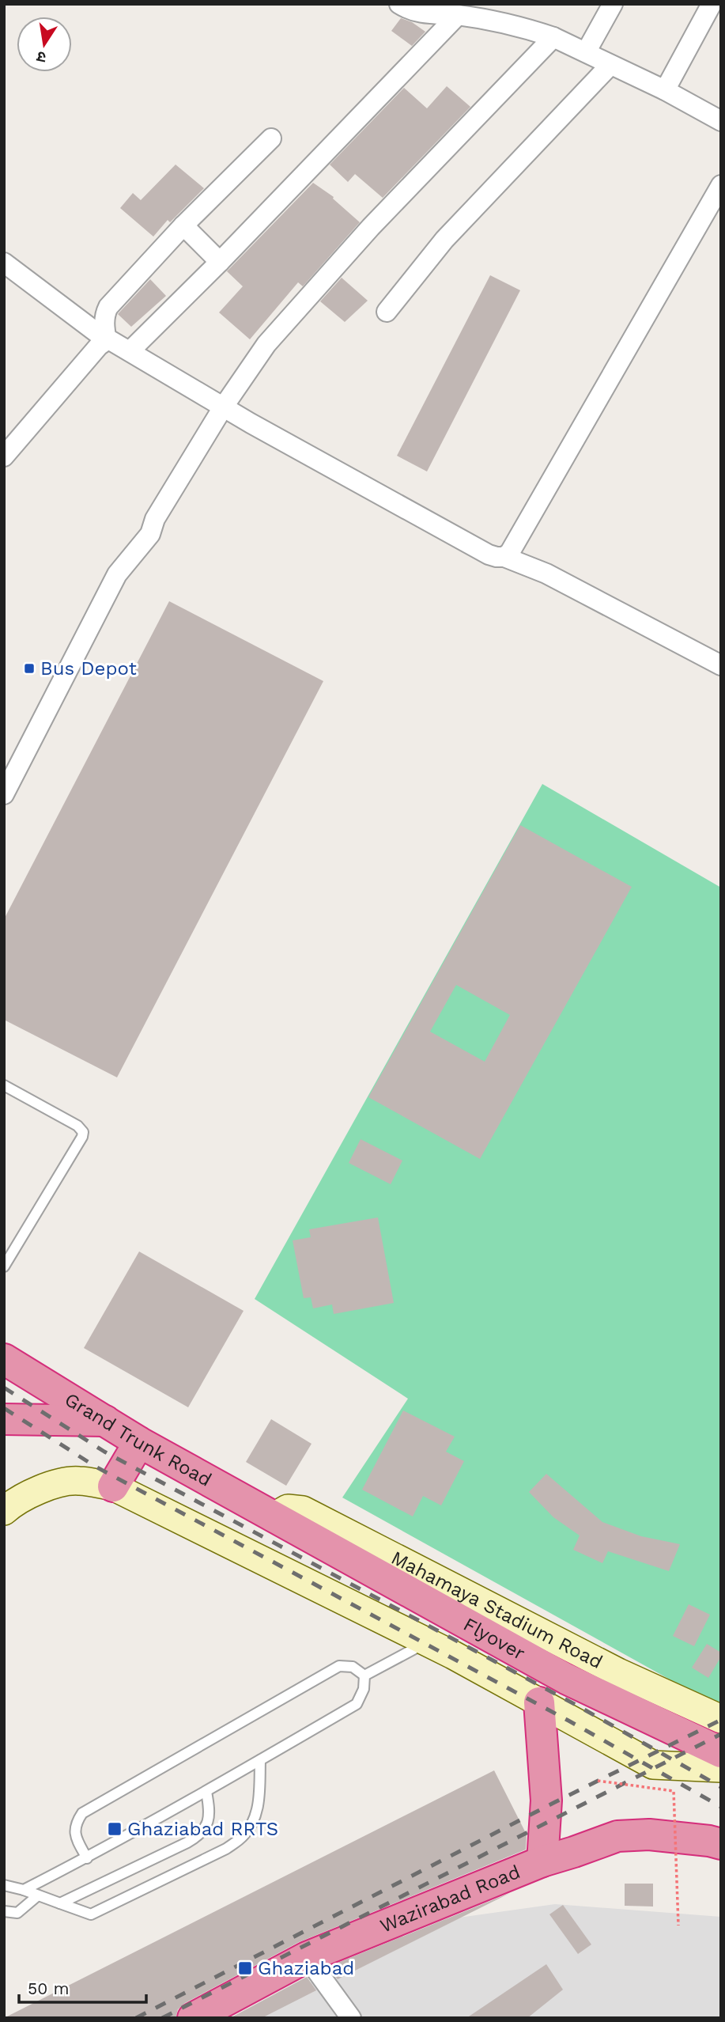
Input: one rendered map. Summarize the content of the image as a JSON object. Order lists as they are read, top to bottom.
{
  "streets": {
    "highway": ["Grand Trunk Road", "Flyover", "Wazirabad Road"],
    "main road": ["Mahamaya Stadium Road"]
  },
  "crossings": [
    ["Grand Trunk Road", "Mahamaya Stadium Road"],
    ["Grand Trunk Road", "Flyover"],
    ["Mahamaya Stadium Road", "Flyover"]
  ],
  "places": {
    "transit": ["Bus Depot", "Ghaziabad RRTS", "Ghaziabad"]
  },
  "scale_bar": "50 m",
  "north": "bottom"
}
